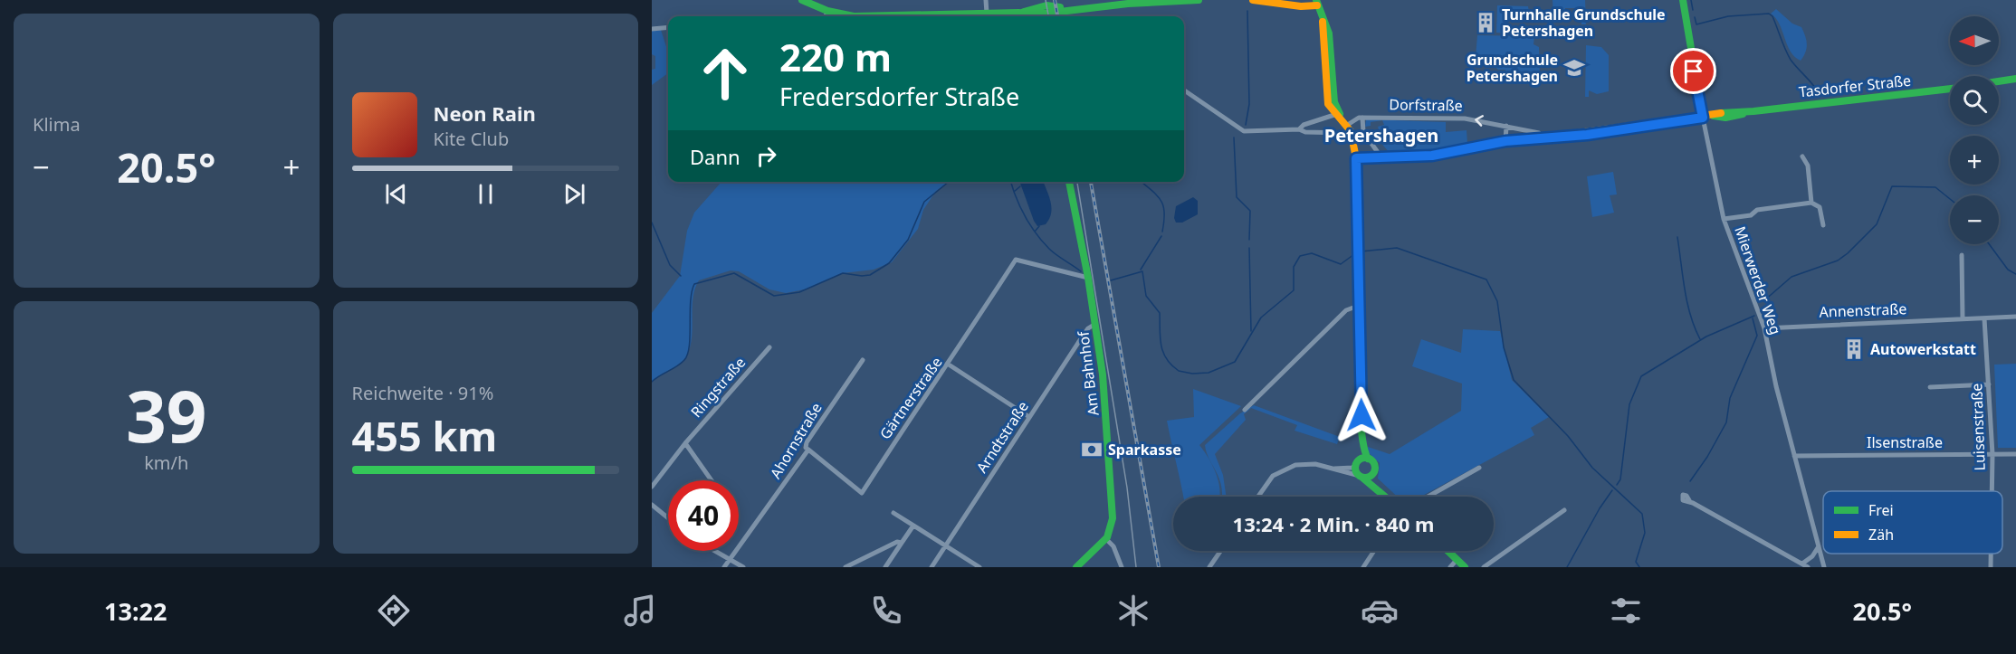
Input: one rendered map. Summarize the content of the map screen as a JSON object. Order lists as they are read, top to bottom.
{
  "streets": {
    "main road": ["Tasdorfer Straße", "Dorfstraße", "Am Bahnhof"],
    "street": [
      "Mierwerder Weg",
      "Annenstraße",
      "Ringstraße",
      "Gärtnerstraße",
      "Luisenstraße",
      "Arndtstraße",
      "Ahornstraße",
      "Ilsenstraße"
    ]
  },
  "crossings": [
    ["Tasdorfer Straße", "Dorfstraße"],
    ["Tasdorfer Straße", "Mierwerder Weg"],
    ["Dorfstraße", "Mierwerder Weg"],
    ["Mierwerder Weg", "Annenstraße"],
    ["Mierwerder Weg", "Ilsenstraße"],
    ["Annenstraße", "Luisenstraße"],
    ["Am Bahnhof", "Gärtnerstraße"],
    ["Am Bahnhof", "Arndtstraße"],
    ["Gärtnerstraße", "Ahornstraße"],
    ["Luisenstraße", "Ilsenstraße"]
  ],
  "districts": ["Petershagen"],
  "places": {
    "building": ["Turnhalle Grundschule Petershagen", "Autowerkstatt"],
    "school or university": ["Grundschule Petershagen"],
    "bank": ["Sparkasse"]
  },
  "legend": ["Frei", "Zäh"],
  "north": "left",
  "page": {
    "tile": [
      "Klima",
      ["39", "km/h"],
      ["Reichweite · 91%", "455 km"]
    ],
    "map_buttons": ["+", "−"],
    "turn": ["220 m", "Fredersdorfer Straße"],
    "song": ["Neon Rain", "Kite Club"],
    "then": "Dann",
    "heat": ["−", "20.5°", "+"],
    "limit": "40",
    "trip": "13:24 · 2 Min. · 840 m",
    "tabs": ["13:22", "20.5°"]
  }
}
